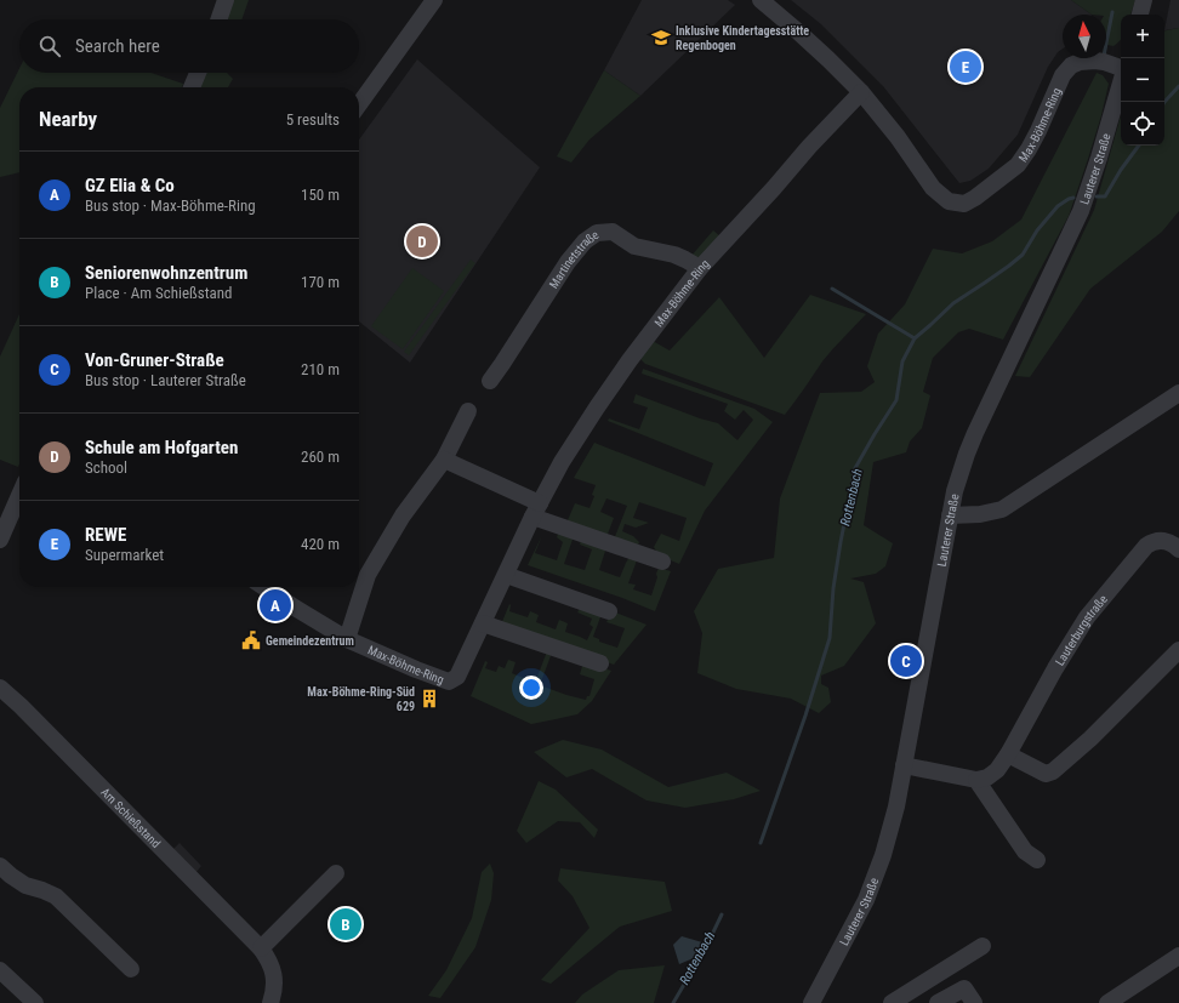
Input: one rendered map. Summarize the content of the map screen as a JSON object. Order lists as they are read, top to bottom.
{
  "streets": {
    "street": [
      "Max-Böhme-Ring",
      "Lauterer Straße",
      "Martinetstraße",
      "Lauterburgstraße",
      "Am Schießstand"
    ]
  },
  "crossings": [
    ["Max-Böhme-Ring", "Martinetstraße"]
  ],
  "water": ["Rottenbach"],
  "places": {
    "school or university": ["Inklusive Kindertagesstätte Regenbogen"],
    "public building": ["Gemeindezentrum"],
    "building": ["Max-Böhme-Ring-Süd 629"]
  },
  "north": "top",
  "page": {
    "map_buttons": ["+", "−"],
    "search": "Search here",
    "pins": [
      "E",
      "D",
      "A",
      "C",
      "B"
    ],
    "heading": ["Nearby", "5 results"],
    "list": [
      {
        "mark": "A",
        "name": "GZ Elia & Co",
        "note": "Bus stop · Max-Böhme-Ring",
        "value": "150 m"
      },
      {
        "mark": "B",
        "name": "Seniorenwohnzentrum",
        "note": "Place · Am Schießstand",
        "value": "170 m"
      },
      {
        "mark": "C",
        "name": "Von-Gruner-Straße",
        "note": "Bus stop · Lauterer Straße",
        "value": "210 m"
      },
      {
        "mark": "D",
        "name": "Schule am Hofgarten",
        "note": "School",
        "value": "260 m"
      },
      {
        "mark": "E",
        "name": "REWE",
        "note": "Supermarket",
        "value": "420 m"
      }
    ]
  }
}
